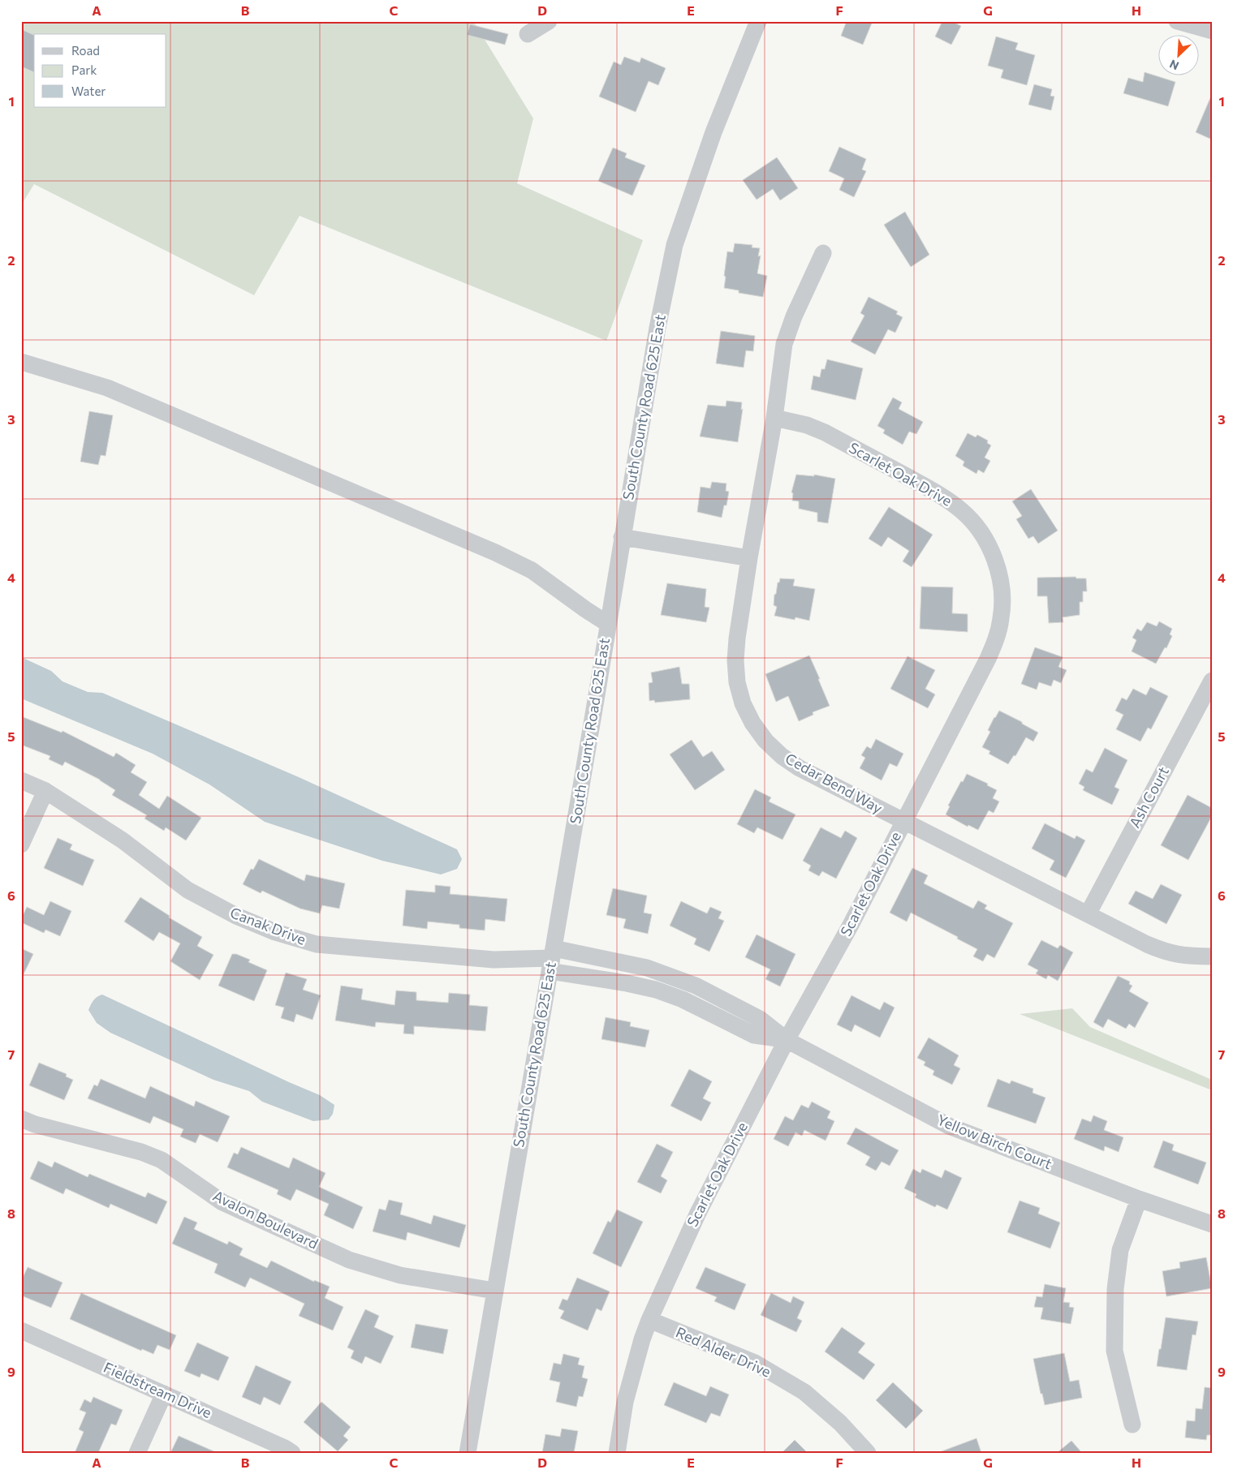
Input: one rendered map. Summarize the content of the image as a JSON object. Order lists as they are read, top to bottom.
{
  "streets": {
    "street": [
      "South County Road 625 East",
      "Scarlet Oak Drive",
      "Cedar Bend Way",
      "Ash Court",
      "Canak Drive",
      "Yellow Birch Court",
      "Avalon Boulevard",
      "Red Alder Drive",
      "Fieldstream Drive"
    ]
  },
  "crossings": [
    ["South County Road 625 East", "Canak Drive"],
    ["South County Road 625 East", "Yellow Birch Court"],
    ["South County Road 625 East", "Avalon Boulevard"],
    ["Scarlet Oak Drive", "Cedar Bend Way"],
    ["Scarlet Oak Drive", "Yellow Birch Court"],
    ["Scarlet Oak Drive", "Red Alder Drive"],
    ["Cedar Bend Way", "Ash Court"],
    ["Canak Drive", "Yellow Birch Court"]
  ],
  "legend": ["Road", "Park", "Water"],
  "north": "bottom left",
  "grid": {
    "columns": [
      "A",
      "B",
      "C",
      "D",
      "E",
      "F",
      "G",
      "H"
    ],
    "rows": [
      "1",
      "2",
      "3",
      "4",
      "5",
      "6",
      "7",
      "8",
      "9"
    ]
  }
}
